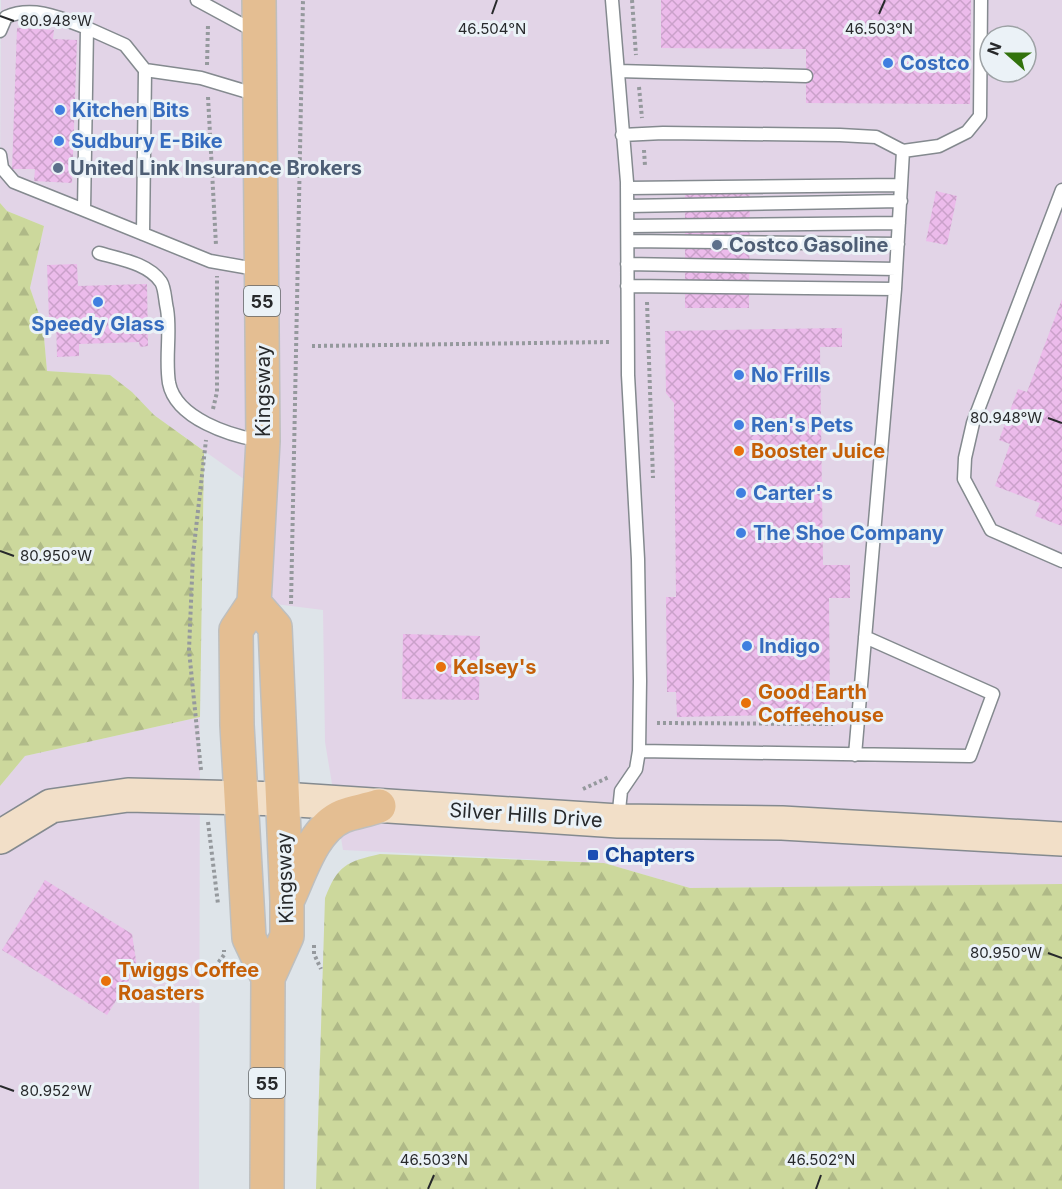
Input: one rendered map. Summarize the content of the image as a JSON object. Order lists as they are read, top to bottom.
{
  "streets": {
    "main road": ["55", "Kingsway"],
    "street": ["Silver Hills Drive"]
  },
  "crossings": [
    ["Kingsway", "Silver Hills Drive"]
  ],
  "places": {
    "other": [
      "Costco",
      "Kitchen Bits",
      "Sudbury E-Bike",
      "United Link Insurance Brokers",
      "Costco Gasoline",
      "Speedy Glass",
      "No Frills",
      "Ren's Pets",
      "Booster Juice",
      "Carter's",
      "The Shoe Company",
      "Indigo",
      "Kelsey's",
      "Good Earth Coffeehouse",
      "Twiggs Coffee Roasters"
    ],
    "transit": ["Chapters"]
  },
  "north": "left",
  "coordinates": [
    "80.948°W",
    "46.504°N",
    "46.503°N",
    "80.950°W",
    "80.952°W",
    "46.502°N"
  ]
}
